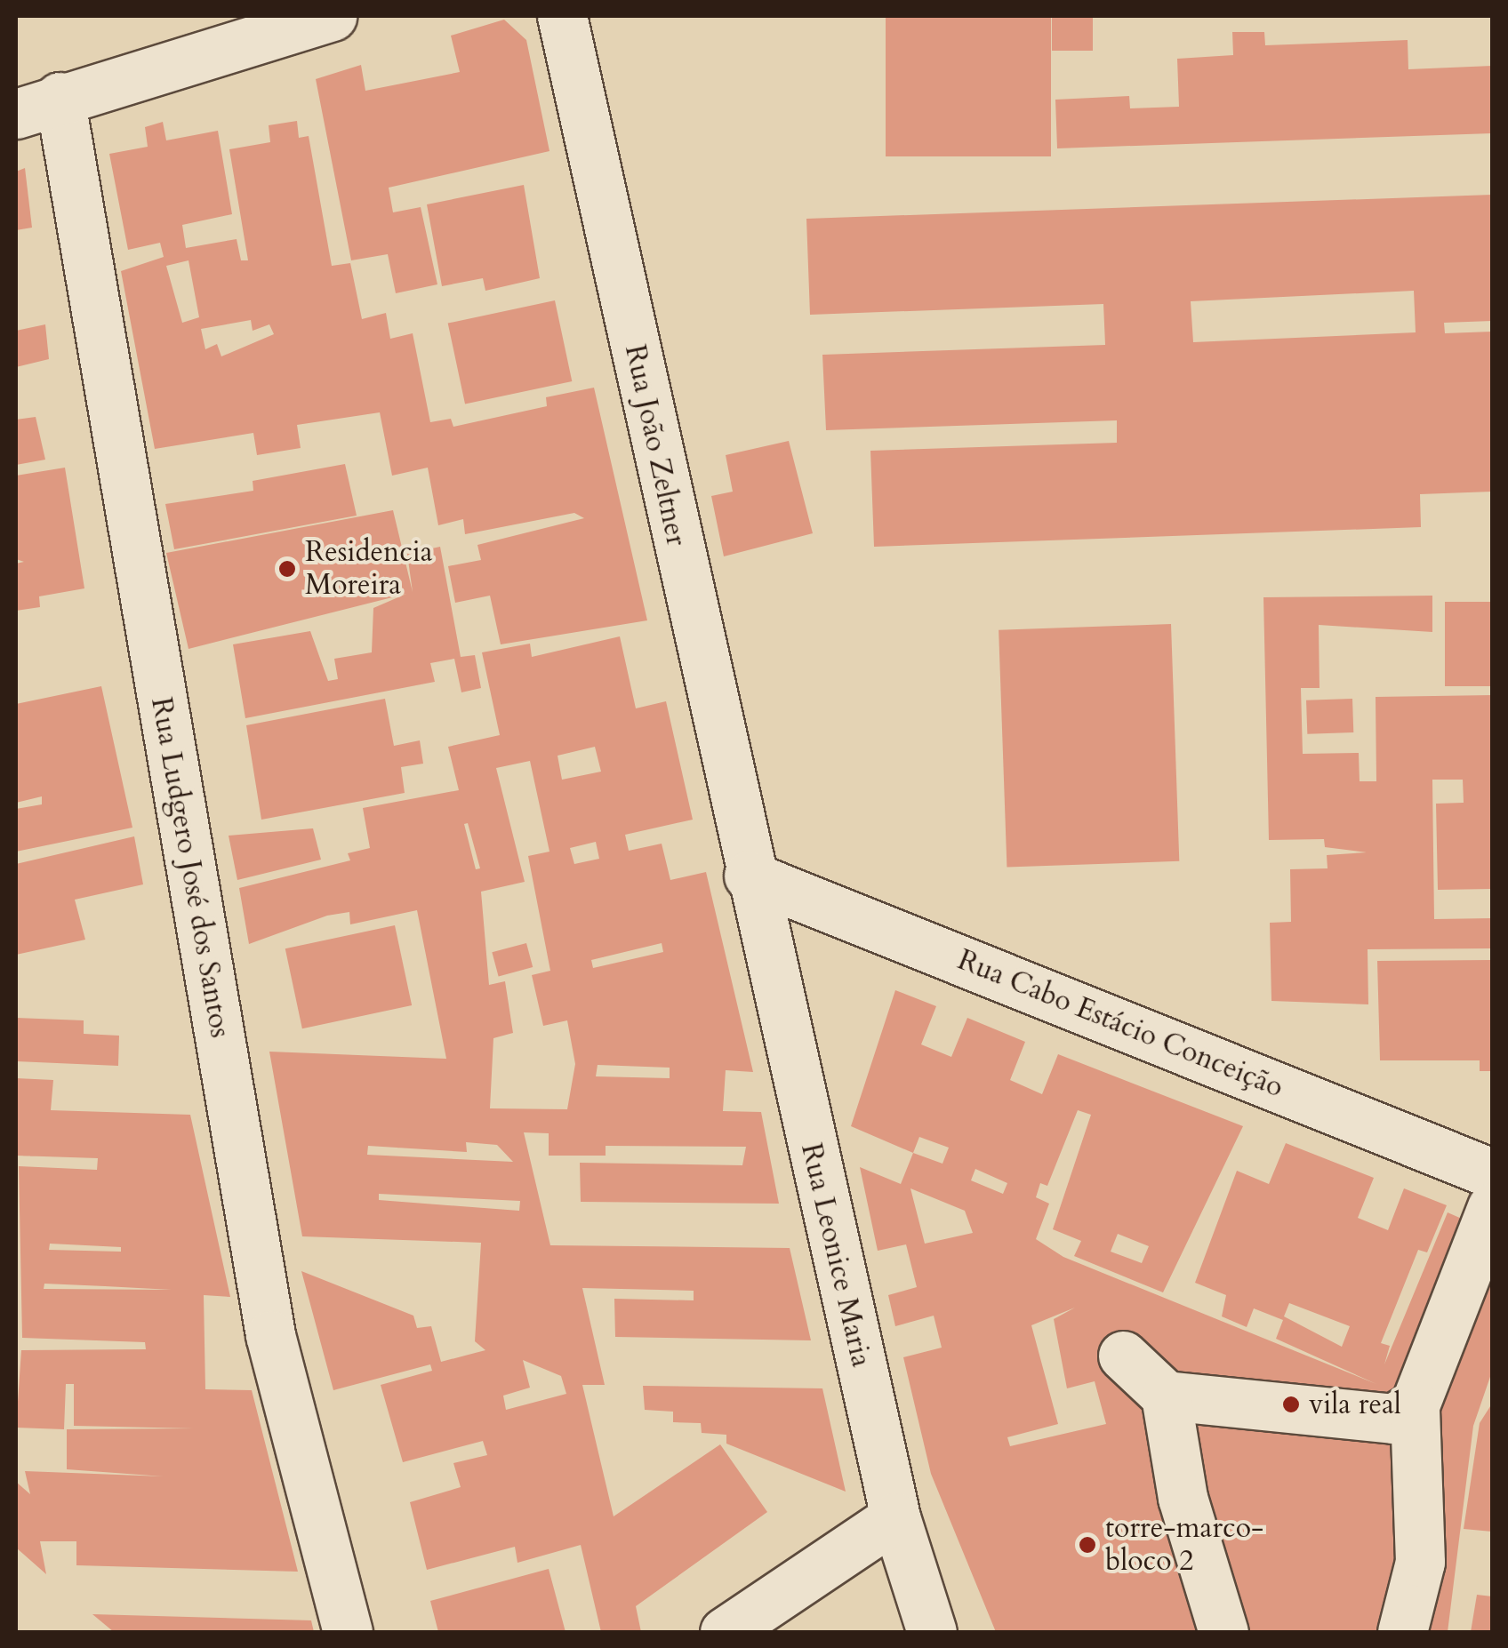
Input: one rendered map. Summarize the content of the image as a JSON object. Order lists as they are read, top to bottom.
{
  "streets": {
    "street": [
      "Rua João Zeltner",
      "Rua Ludgero José dos Santos",
      "Rua Cabo Estácio Conceição",
      "Rua Leonice Maria"
    ]
  },
  "crossings": [
    ["Rua João Zeltner", "Rua Cabo Estácio Conceição"],
    ["Rua João Zeltner", "Rua Leonice Maria"],
    ["Rua Cabo Estácio Conceição", "Rua Leonice Maria"]
  ],
  "places": ["Residencia Moreira", "vila real", "torre-marco- bloco 2"]
}
